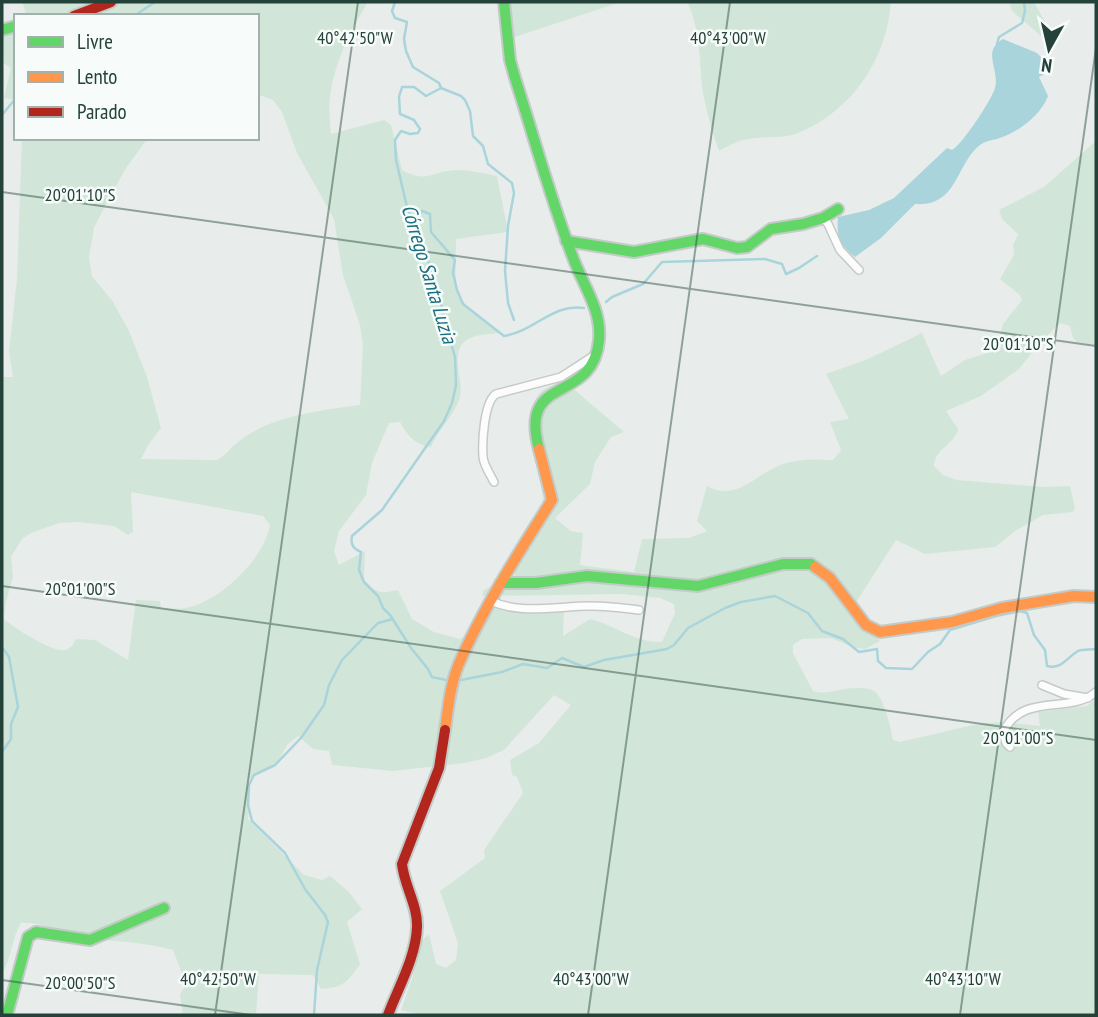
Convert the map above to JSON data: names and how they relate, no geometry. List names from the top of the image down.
{
  "water": ["Córrego Santa Luzia"],
  "legend": ["Livre", "Lento", "Parado"],
  "north": "bottom",
  "coordinates": [
    "40°42'50\"W",
    "40°43'00\"W",
    "20°01'10\"S",
    "20°01'00\"S",
    "40°43'10\"W",
    "20°00'50\"S"
  ]
}
